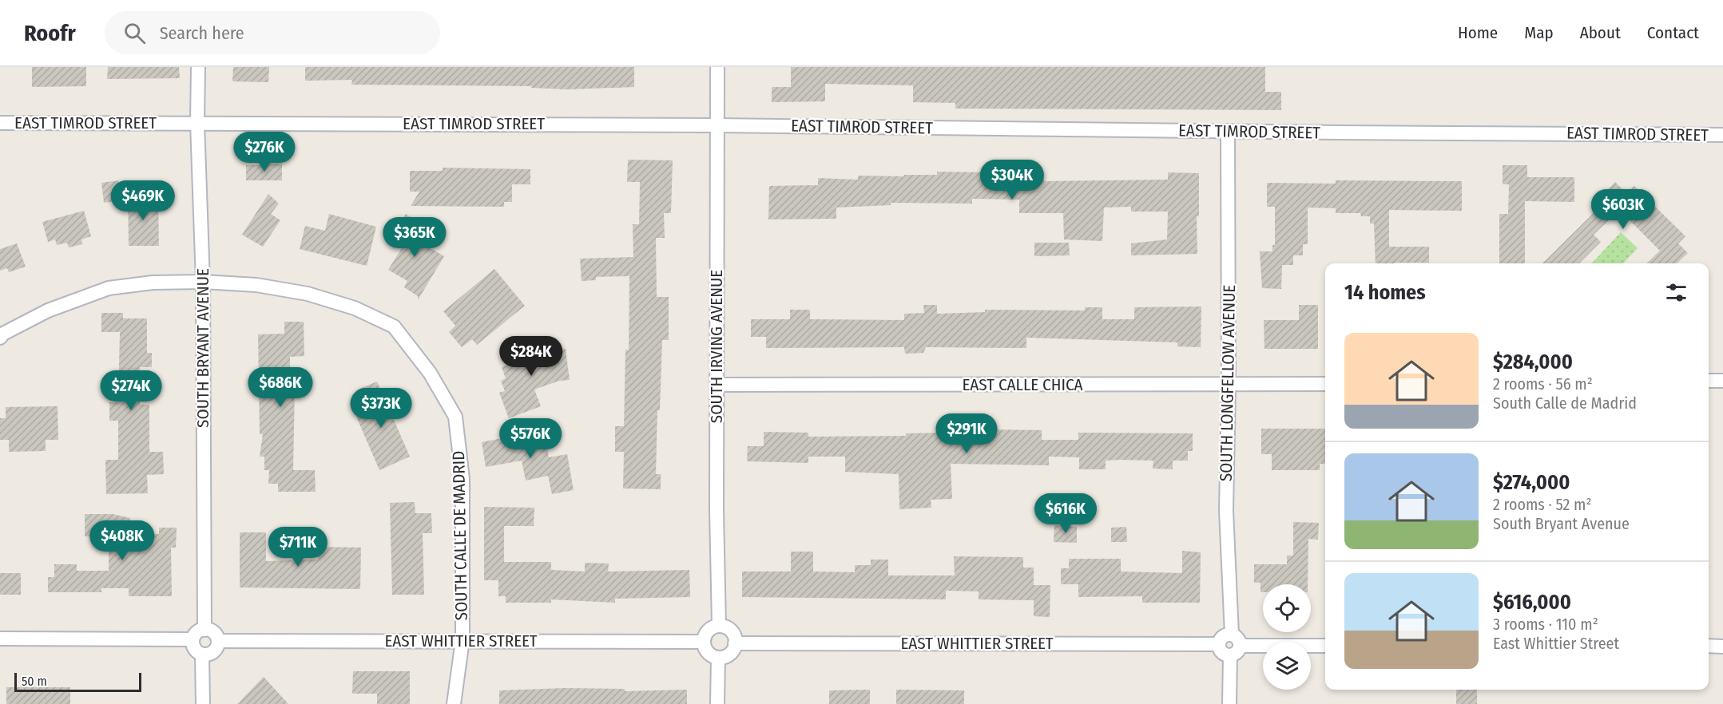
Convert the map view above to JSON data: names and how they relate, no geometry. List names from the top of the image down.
{
  "streets": {
    "street": [
      "EAST TIMROD STREET",
      "SOUTH IRVING AVENUE",
      "SOUTH BRYANT AVENUE",
      "SOUTH LONGFELLOW AVENUE",
      "EAST CALLE CHICA",
      "SOUTH CALLE DE MADRID",
      "EAST WHITTIER STREET"
    ]
  },
  "crossings": [
    ["EAST TIMROD STREET", "SOUTH IRVING AVENUE"],
    ["EAST TIMROD STREET", "SOUTH BRYANT AVENUE"],
    ["EAST TIMROD STREET", "SOUTH LONGFELLOW AVENUE"],
    ["SOUTH IRVING AVENUE", "EAST CALLE CHICA"],
    ["SOUTH IRVING AVENUE", "EAST WHITTIER STREET"],
    ["SOUTH BRYANT AVENUE", "SOUTH CALLE DE MADRID"],
    ["SOUTH BRYANT AVENUE", "EAST WHITTIER STREET"],
    ["SOUTH LONGFELLOW AVENUE", "EAST CALLE CHICA"],
    ["SOUTH LONGFELLOW AVENUE", "EAST WHITTIER STREET"],
    ["SOUTH CALLE DE MADRID", "EAST WHITTIER STREET"]
  ],
  "scale_bar": "50 m",
  "page": {
    "header": "Roofr",
    "search": "Search here",
    "nav": [
      "Home",
      "Map",
      "About",
      "Contact"
    ],
    "price": [
      "$276K",
      "$304K",
      "$469K",
      "$603K",
      "$365K",
      "$284K",
      "$686K",
      "$274K",
      "$373K",
      "$291K",
      "$576K",
      "$616K",
      "$408K",
      "$711K"
    ],
    "heading": "14 homes",
    "list": [
      {
        "name": "$284,000",
        "note": "2 rooms · 56 m² · South Calle de Madrid"
      },
      {
        "name": "$274,000",
        "note": "2 rooms · 52 m² · South Bryant Avenue"
      },
      {
        "name": "$616,000",
        "note": "3 rooms · 110 m² · East Whittier Street"
      }
    ],
    "scale": "50 m"
  }
}
